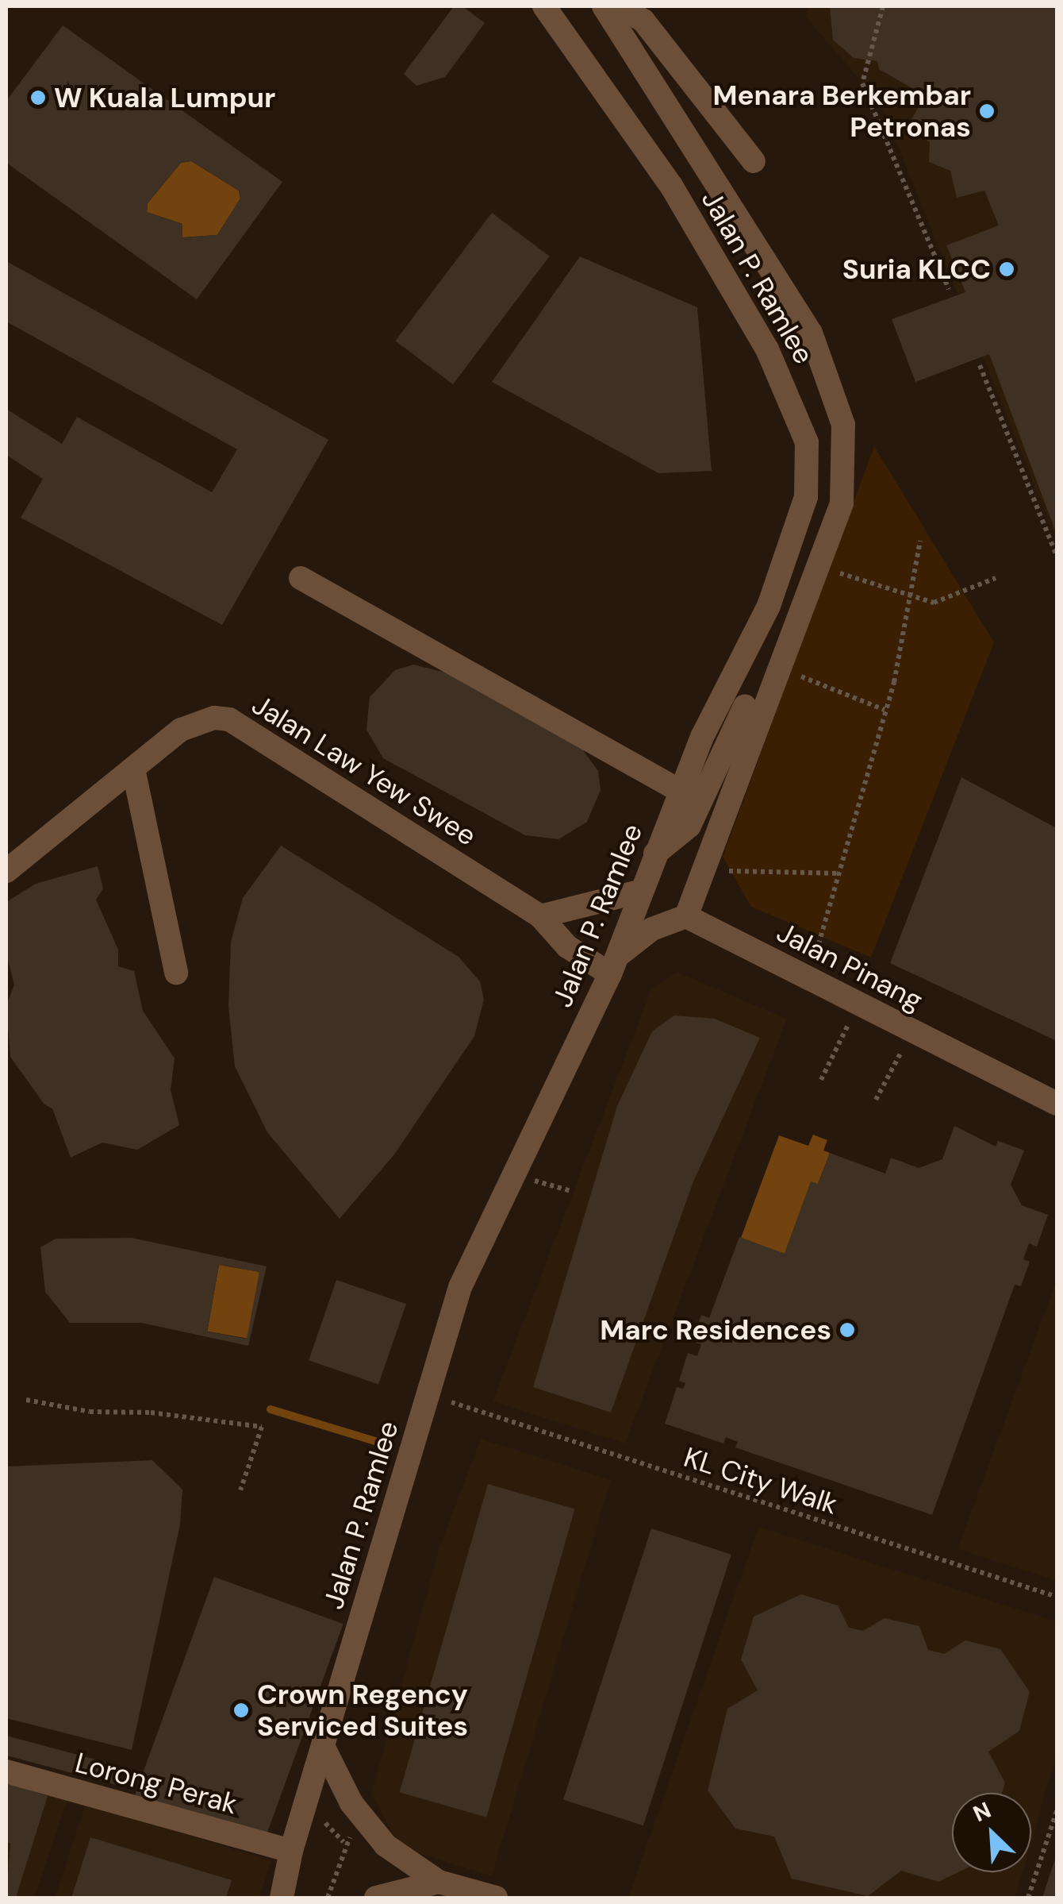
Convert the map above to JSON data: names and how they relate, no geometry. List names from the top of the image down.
{
  "streets": {
    "street": [
      "Jalan P. Ramlee",
      "Jalan Law Yew Swee",
      "Jalan Pinang",
      "Lorong Perak"
    ],
    "path": ["KL City Walk"]
  },
  "crossings": [
    ["Jalan P. Ramlee", "Jalan Law Yew Swee"],
    ["Jalan P. Ramlee", "Jalan Pinang"],
    ["Jalan P. Ramlee", "Lorong Perak"]
  ],
  "places": [
    "W Kuala Lumpur",
    "Menara Berkembar Petronas",
    "Suria KLCC",
    "Marc Residences",
    "Crown Regency Serviced Suites"
  ],
  "north": "top left"
}
